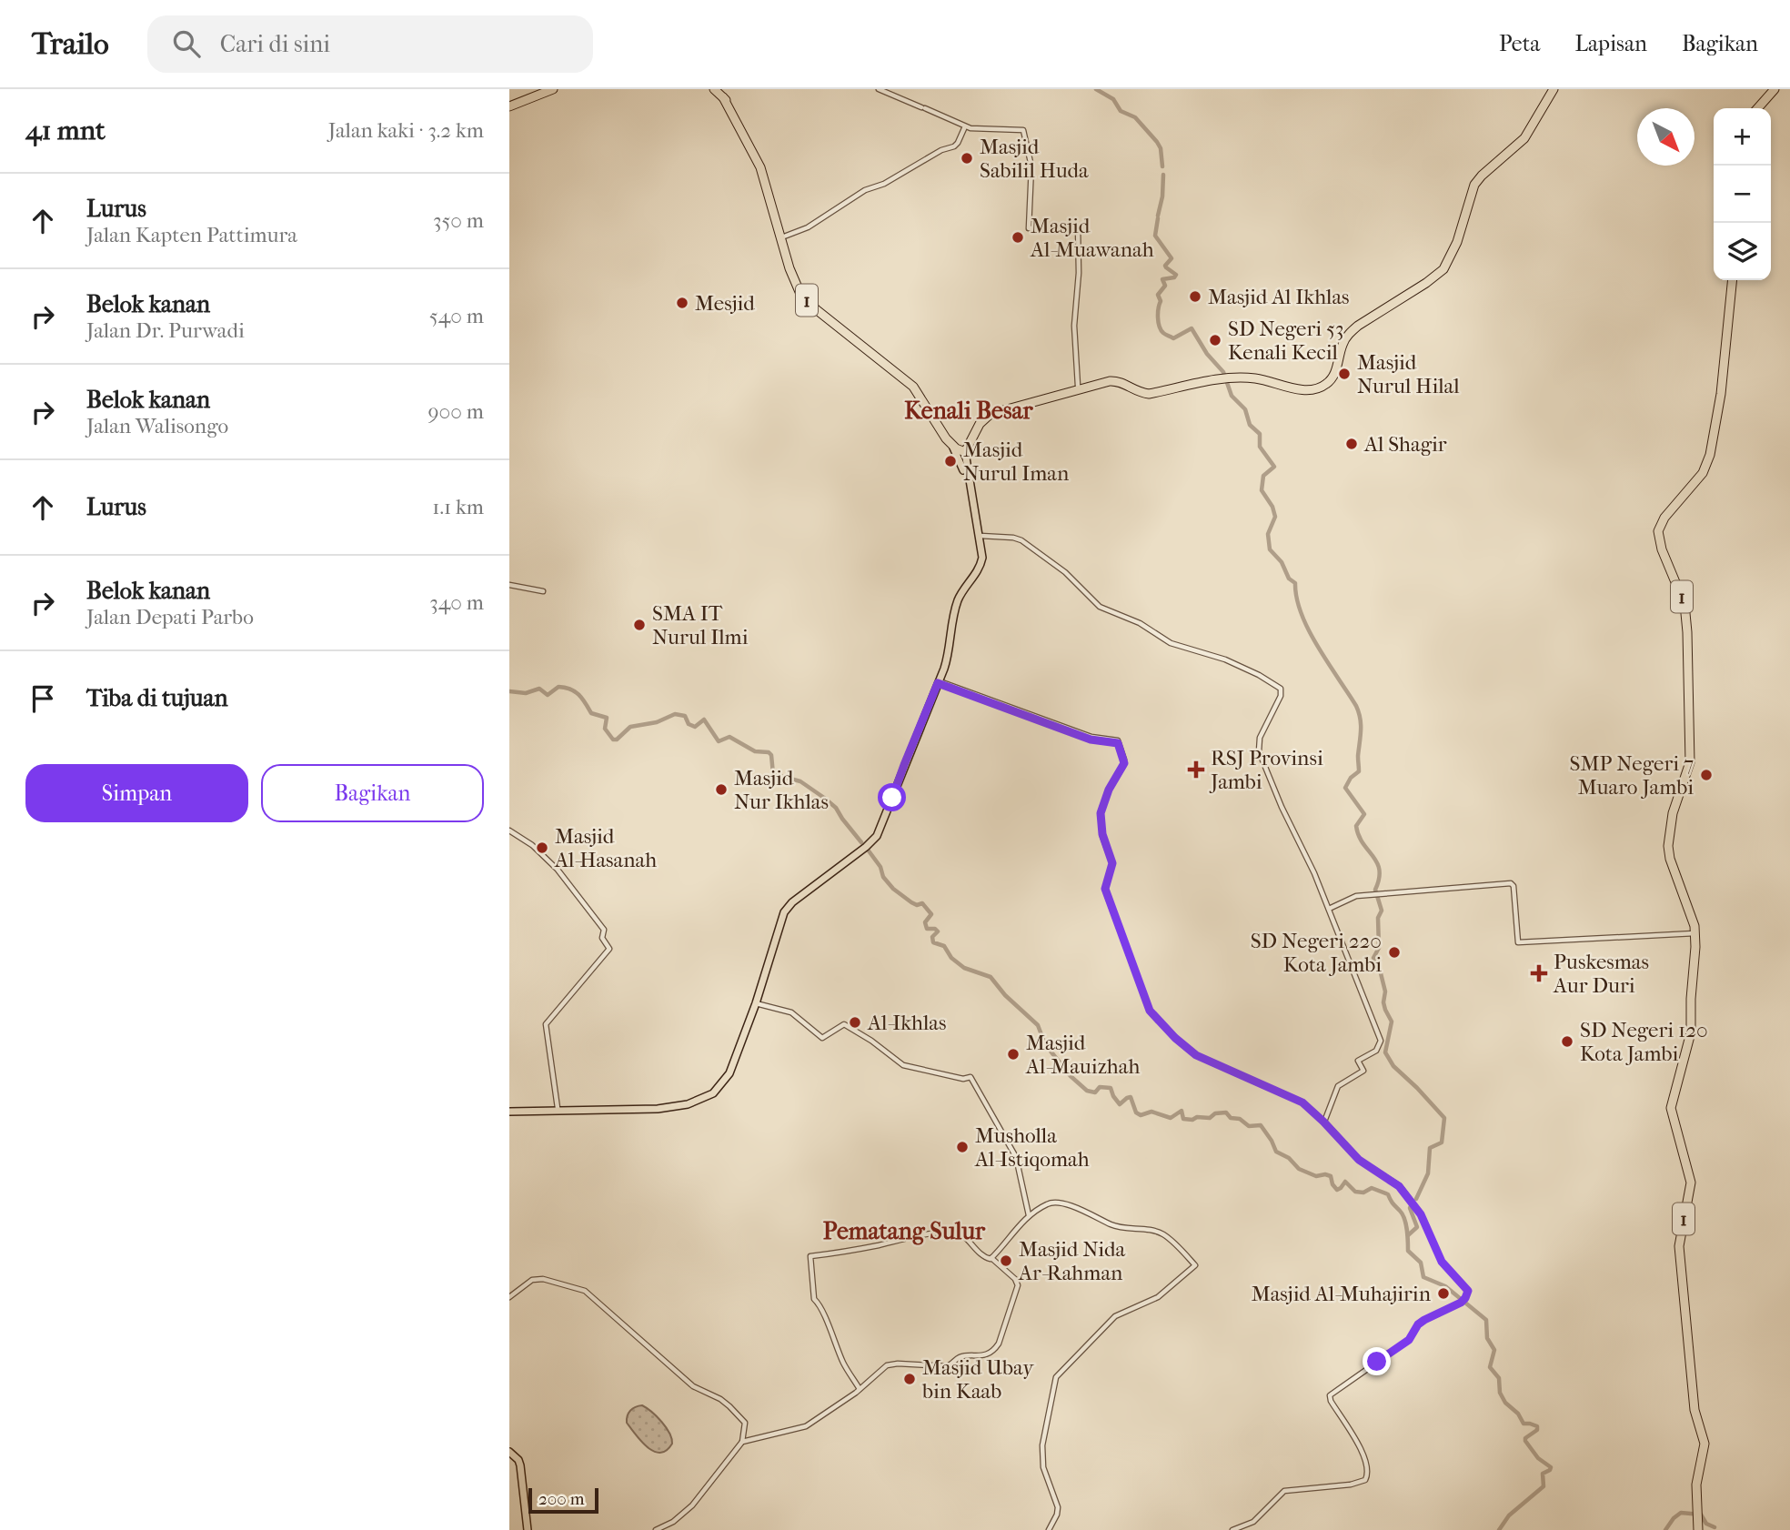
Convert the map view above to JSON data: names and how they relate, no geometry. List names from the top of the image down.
{
  "streets": {
    "highway": ["1"]
  },
  "districts": ["Kenali Besar", "Pematang Sulur"],
  "places": {
    "other": [
      "Masjid Sabilil Huda",
      "Masjid Al-Muawanah",
      "Masjid Al Ikhlas",
      "Mesjid",
      "SD Negeri 53 Kenali Kecil",
      "Masjid Nurul Hilal",
      "Al Shagir",
      "Masjid Nurul Iman",
      "SMA IT Nurul Ilmi",
      "SMP Negeri 7 Muaro Jambi",
      "Masjid Nur Ikhlas",
      "Masjid Al-Hasanah",
      "SD Negeri 220 Kota Jambi",
      "Al-Ikhlas",
      "SD Negeri 120 Kota Jambi",
      "Masjid Al-Mauizhah",
      "Musholla Al-Istiqomah",
      "Masjid Nida Ar-Rahman",
      "Masjid Al-Muhajirin",
      "Masjid Ubay bin Kaab"
    ],
    "health": ["RSJ Provinsi Jambi", "Puskesmas Aur Duri"]
  },
  "scale_bar": "200 m",
  "north": "bottom right",
  "page": {
    "header": "Trailo",
    "search": "Cari di sini",
    "nav": ["Peta", "Lapisan", "Bagikan"],
    "heading": ["41 mnt", "Jalan kaki · 3.2 km"],
    "map_buttons": ["+", "−"],
    "list": [
      ["Lurus", "Jalan Kapten Pattimura", "350 m"],
      ["Belok kanan", "Jalan Dr. Purwadi", "540 m"],
      ["Belok kanan", "Jalan Walisongo", "900 m"],
      ["Lurus", "1.1 km"],
      ["Belok kanan", "Jalan Depati Parbo", "340 m"],
      "Tiba di tujuan"
    ],
    "buttons": ["Simpan", "Bagikan"],
    "scale": "200 m"
  }
}
